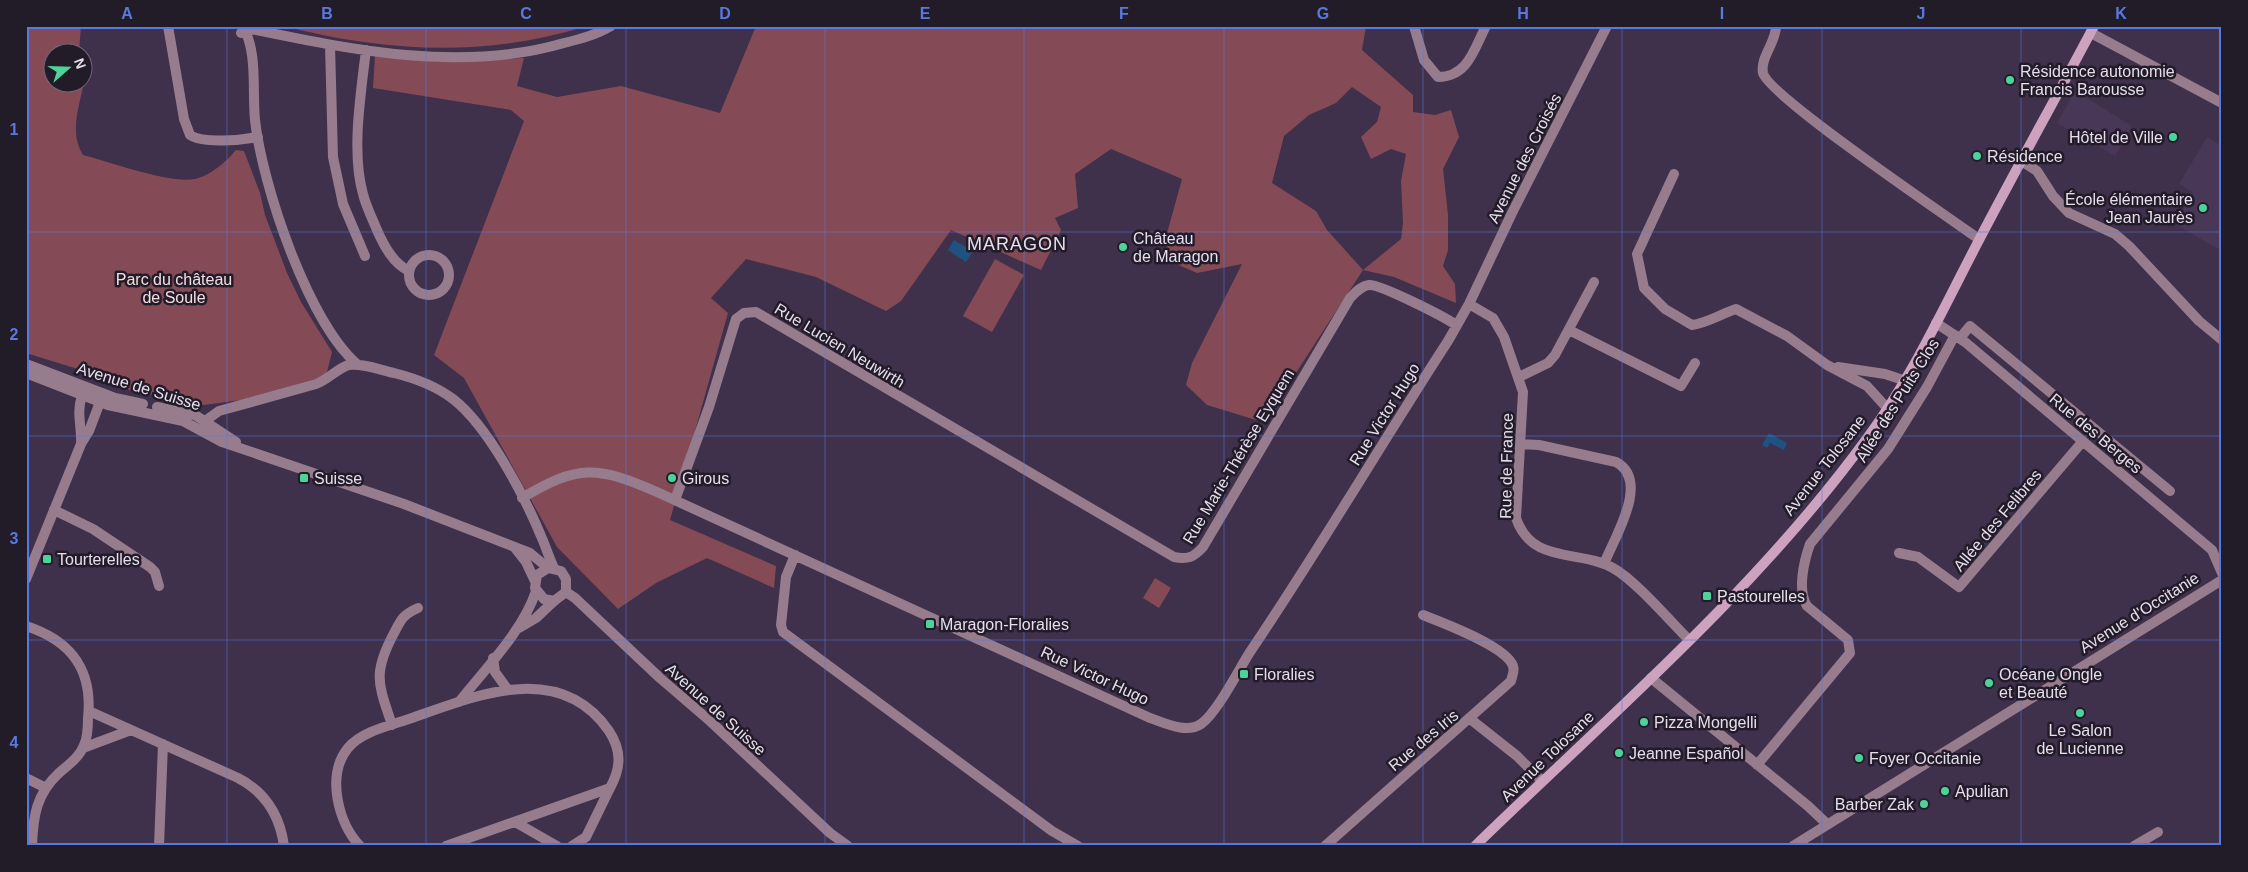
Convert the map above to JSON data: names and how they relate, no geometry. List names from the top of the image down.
{
  "streets": {
    "main road": ["Avenue Tolosane"],
    "street": [
      "Avenue des Croisés",
      "Rue Lucien Neuwirth",
      "Avenue de Suisse",
      "Allée des Puits Clos",
      "Rue Victor Hugo",
      "Rue des Berges",
      "Rue Marie-Thérèse Eyquem",
      "Rue de France",
      "Allée des Felibres",
      "Avenue d'Occitanie",
      "Rue des Iris"
    ]
  },
  "crossings": [
    ["Avenue des Croisés", "Rue Victor Hugo"],
    ["Avenue des Croisés", "Rue de France"],
    ["Rue Lucien Neuwirth", "Rue Victor Hugo"],
    ["Rue Lucien Neuwirth", "Rue Marie-Thérèse Eyquem"],
    ["Allée des Puits Clos", "Rue des Berges"],
    ["Rue Victor Hugo", "Rue Marie-Thérèse Eyquem"],
    ["Rue Victor Hugo", "Rue de France"],
    ["Rue des Berges", "Avenue Tolosane"],
    ["Rue des Berges", "Allée des Felibres"],
    ["Rue des Berges", "Avenue d'Occitanie"],
    ["Avenue Tolosane", "Rue de France"],
    ["Avenue Tolosane", "Rue des Iris"]
  ],
  "districts": ["MARAGON"],
  "parks": ["Parc du château de Soule"],
  "places": {
    "other": [
      "Résidence autonomie Francis Barousse",
      "Hôtel de Ville",
      "Résidence",
      "École élémentaire Jean Jaurès",
      "Château de Maragon",
      "Girous",
      "Océane Ongle et Beauté",
      "Le Salon de Lucienne",
      "Pizza Mongelli",
      "Jeanne Español",
      "Foyer Occitanie",
      "Apulian",
      "Barber Zak"
    ],
    "transit": [
      "Suisse",
      "Tourterelles",
      "Pastourelles",
      "Maragon-Floralies",
      "Floralies"
    ]
  },
  "north": "right",
  "grid": {
    "columns": [
      "A",
      "B",
      "C",
      "D",
      "E",
      "F",
      "G",
      "H",
      "I",
      "J",
      "K"
    ],
    "rows": [
      "1",
      "2",
      "3",
      "4"
    ]
  }
}
